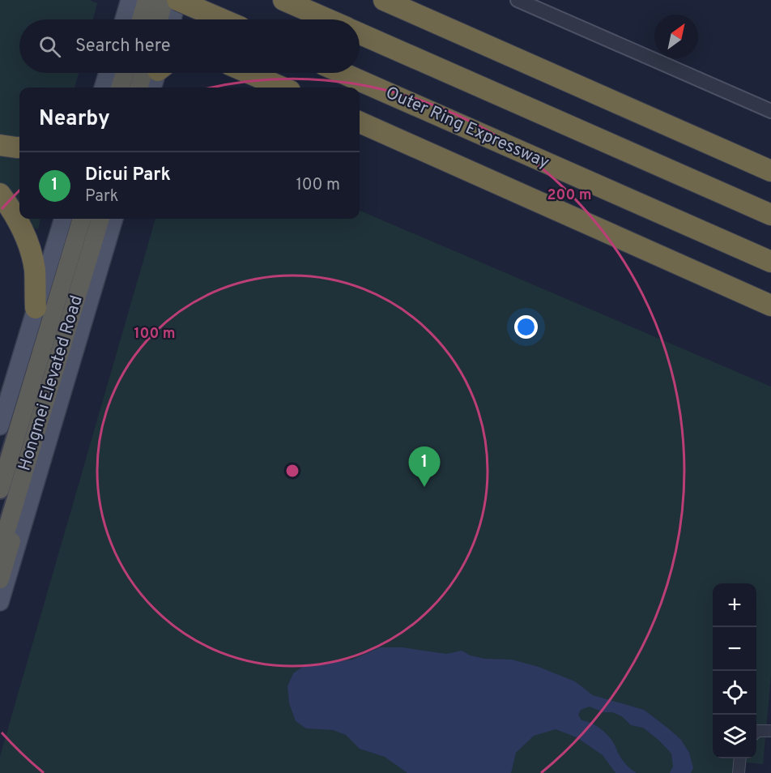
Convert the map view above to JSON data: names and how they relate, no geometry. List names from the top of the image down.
{
  "streets": {
    "highway": ["Outer Ring Expressway", "Hongmei Elevated Road"]
  },
  "north": "top right",
  "page": {
    "search": "Search here",
    "heading": "Nearby",
    "list": [
      {
        "mark": "1",
        "name": "Dicui Park",
        "note": "Park",
        "value": "100 m"
      }
    ],
    "pins": "1",
    "map_buttons": ["+", "−"]
  },
  "rings": ["200 m", "100 m"]
}
